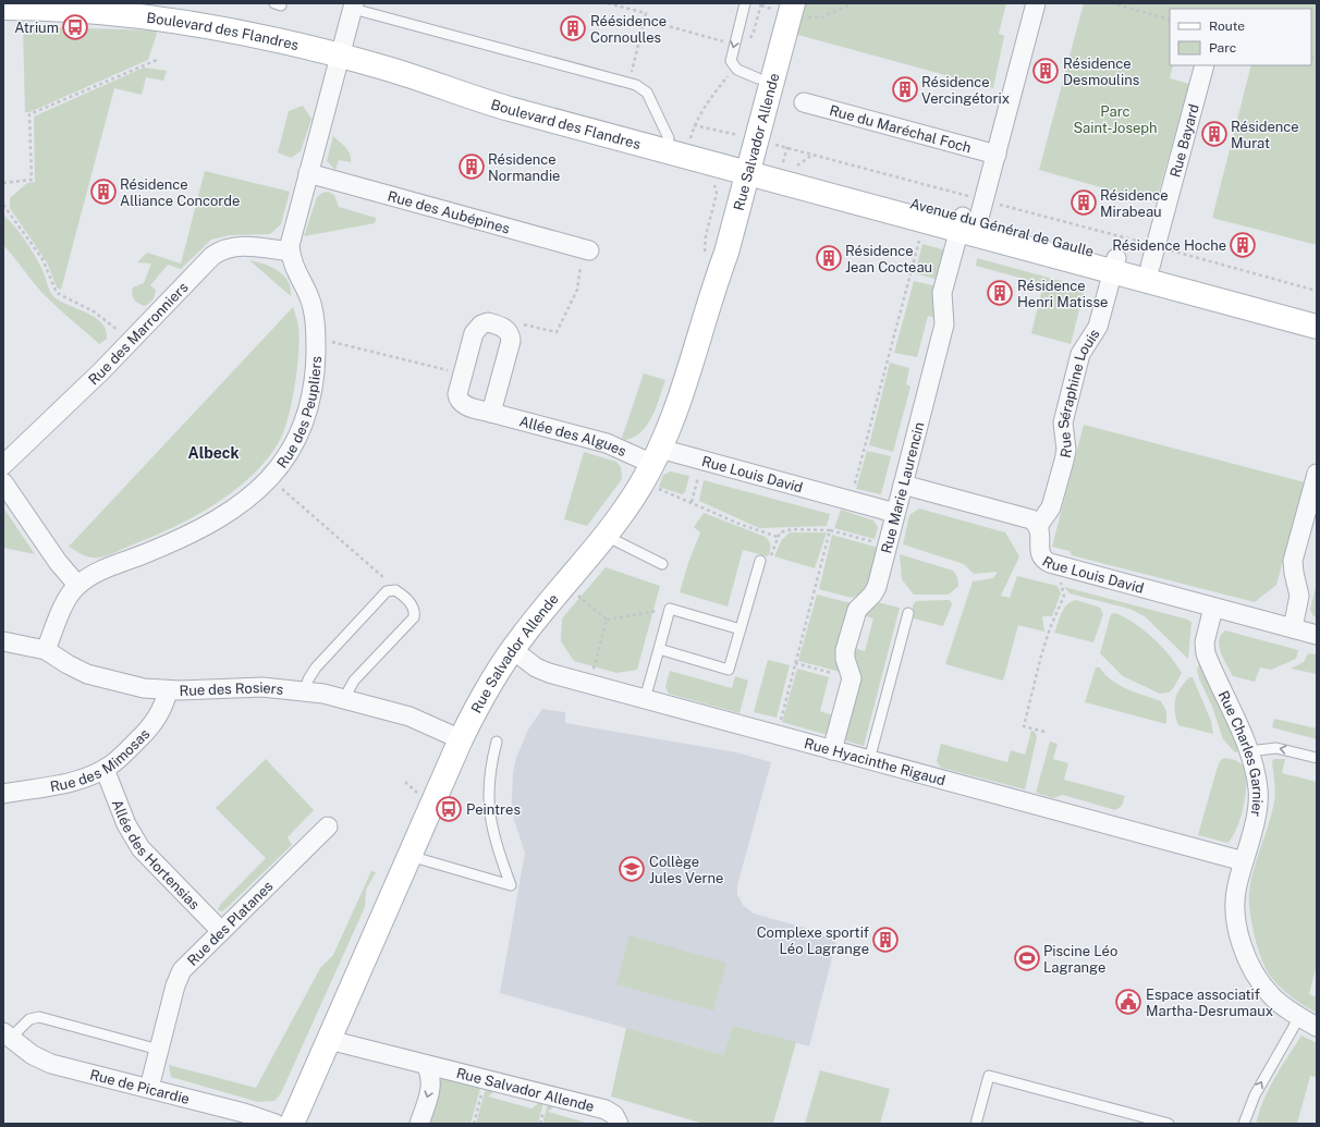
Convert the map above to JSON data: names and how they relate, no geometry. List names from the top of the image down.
{
  "streets": {
    "street": [
      "Boulevard des Flandres",
      "Rue du Maréchal Foch",
      "Rue Bayard",
      "Rue Salvador Allende",
      "Rue des Aubépines",
      "Avenue du Général de Gaulle",
      "Rue des Marronniers",
      "Rue Séraphine Louis",
      "Rue des Peupliers",
      "Allée des Algues",
      "Rue Louis David",
      "Rue Marie Laurencin",
      "Rue des Rosiers",
      "Rue Charles Garnier",
      "Rue des Mimosas",
      "Rue Hyacinthe Rigaud",
      "Allée des Hortensias",
      "Rue des Platanes",
      "Rue de Picardie"
    ]
  },
  "crossings": [
    ["Boulevard des Flandres", "Rue Salvador Allende"],
    ["Boulevard des Flandres", "Avenue du Général de Gaulle"],
    ["Boulevard des Flandres", "Rue des Peupliers"],
    ["Rue du Maréchal Foch", "Rue Marie Laurencin"],
    ["Rue Bayard", "Avenue du Général de Gaulle"],
    ["Rue Salvador Allende", "Avenue du Général de Gaulle"],
    ["Rue Salvador Allende", "Allée des Algues"],
    ["Rue Salvador Allende", "Rue Louis David"],
    ["Rue Salvador Allende", "Rue des Rosiers"],
    ["Rue Salvador Allende", "Rue Hyacinthe Rigaud"],
    ["Rue des Aubépines", "Rue des Peupliers"],
    ["Avenue du Général de Gaulle", "Rue Séraphine Louis"],
    ["Avenue du Général de Gaulle", "Rue Marie Laurencin"],
    ["Rue des Marronniers", "Rue des Peupliers"],
    ["Rue Séraphine Louis", "Rue Louis David"],
    ["Rue des Peupliers", "Rue des Rosiers"],
    ["Allée des Algues", "Rue Louis David"],
    ["Rue Louis David", "Rue Marie Laurencin"],
    ["Rue Louis David", "Rue Charles Garnier"],
    ["Rue des Rosiers", "Rue des Mimosas"],
    ["Rue Charles Garnier", "Rue Hyacinthe Rigaud"],
    ["Rue des Mimosas", "Allée des Hortensias"],
    ["Allée des Hortensias", "Rue des Platanes"],
    ["Rue des Platanes", "Rue de Picardie"]
  ],
  "districts": ["Albeck"],
  "parks": ["Parc Saint-Joseph"],
  "places": {
    "bus stop": ["Atrium", "Peintres"],
    "building": [
      "Réésidence Cornoulles",
      "Résidence Desmoulins",
      "Résidence Vercingétorix",
      "Résidence Murat",
      "Résidence Normandie",
      "Résidence Alliance Concorde",
      "Résidence Mirabeau",
      "Résidence Hoche",
      "Résidence Jean Cocteau",
      "Résidence Henri Matisse",
      "Complexe sportif Léo Lagrange"
    ],
    "school or university": ["Collège Jules Verne"],
    "sports": ["Piscine Léo Lagrange"],
    "public building": ["Espace associatif Martha-Desrumaux"]
  },
  "legend": ["Route", "Parc"]
}
